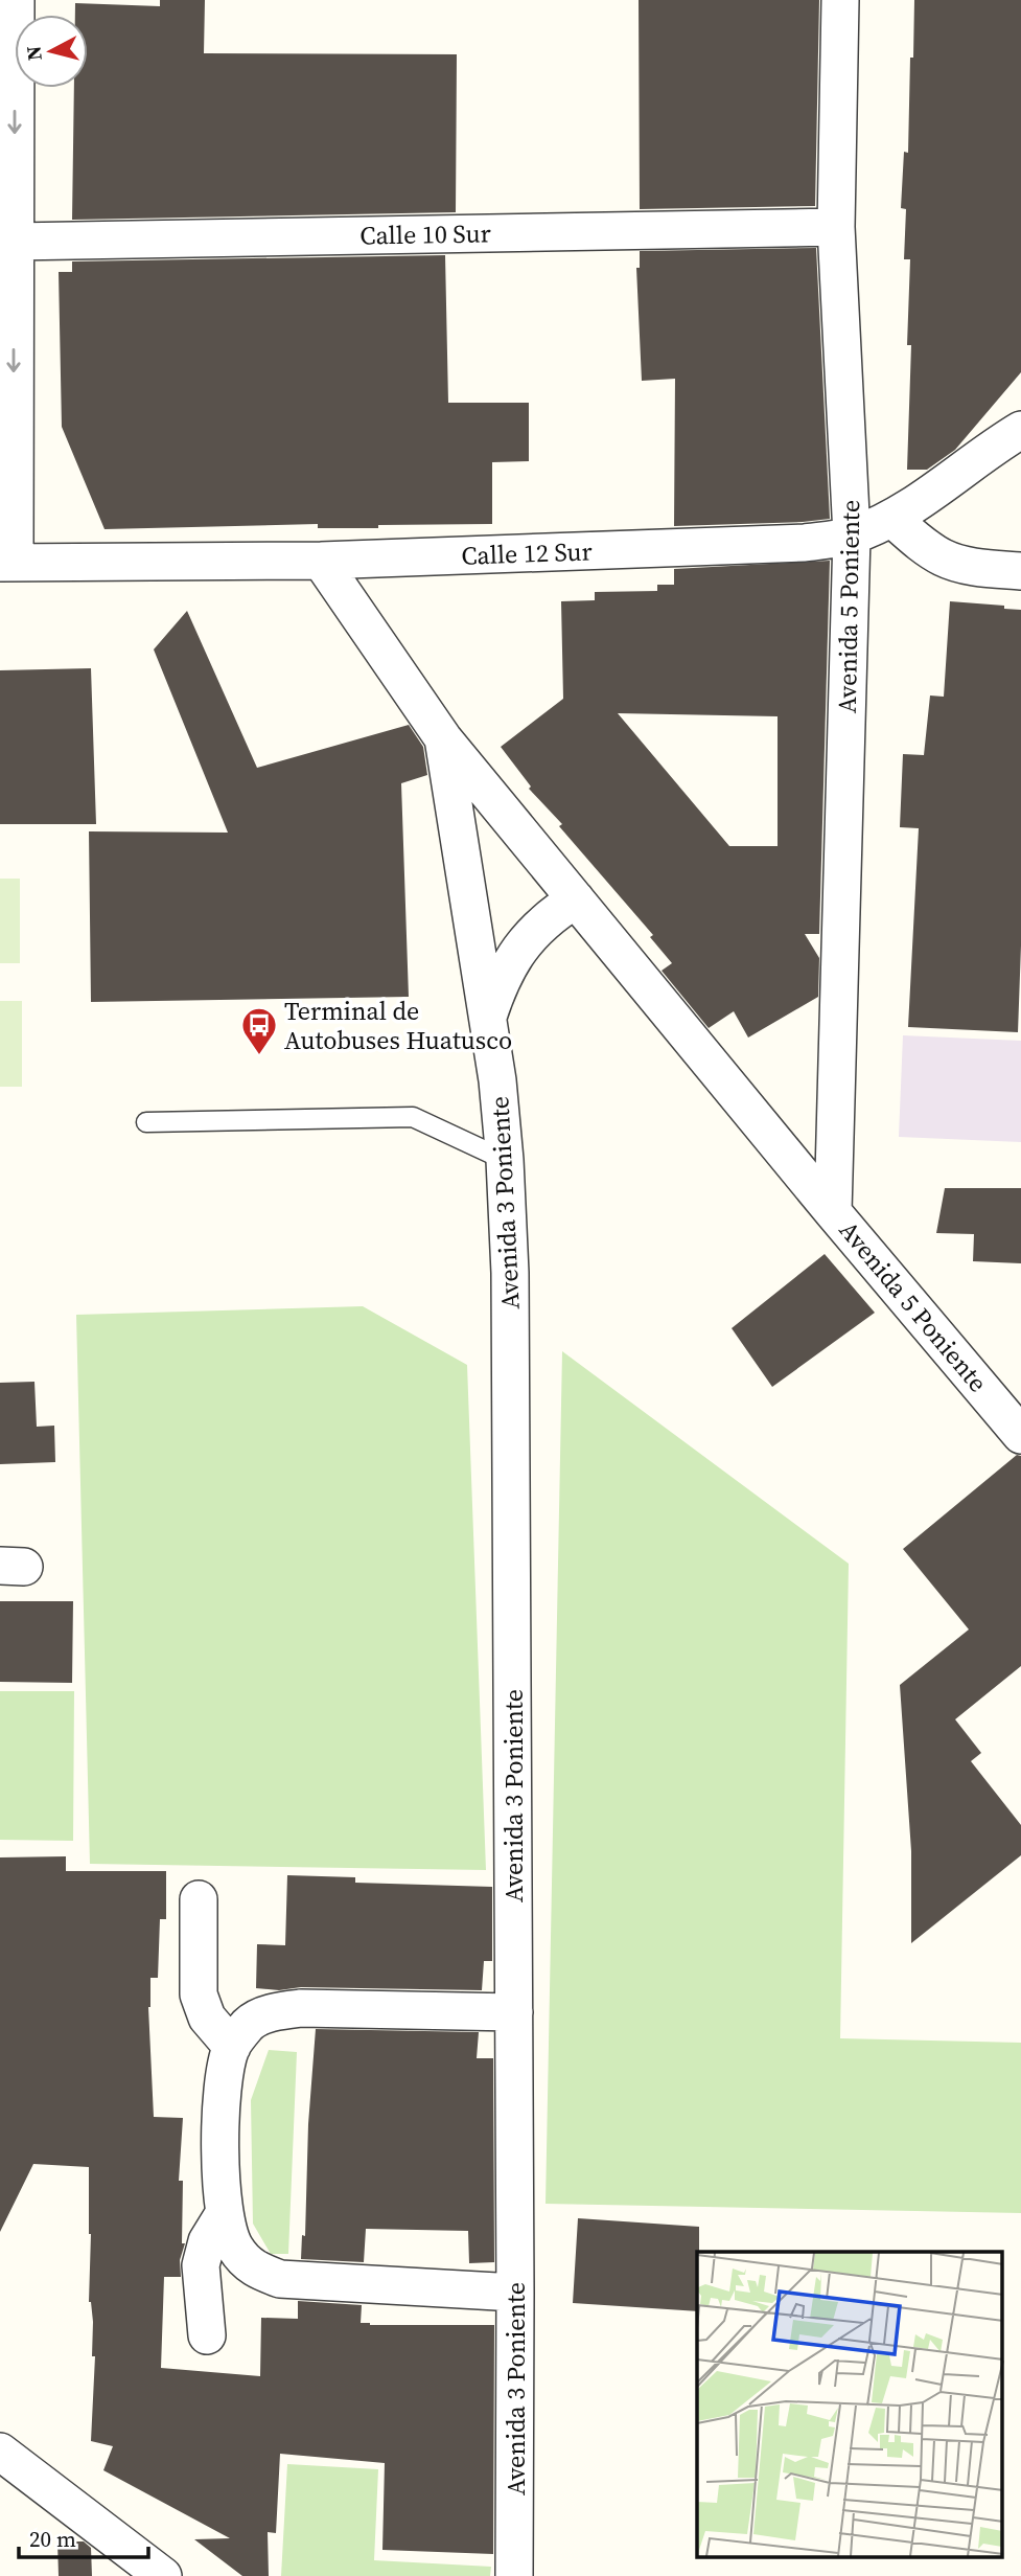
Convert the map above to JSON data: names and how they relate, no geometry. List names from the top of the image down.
{
  "streets": {
    "street": [
      "Calle 10 Sur",
      "Calle 12 Sur",
      "Avenida 5 Poniente",
      "Avenida 3 Poniente"
    ]
  },
  "crossings": [
    ["Calle 10 Sur", "Avenida 5 Poniente"],
    ["Calle 12 Sur", "Avenida 5 Poniente"],
    ["Avenida 5 Poniente", "Avenida 3 Poniente"]
  ],
  "places": {
    "bus stop": ["Terminal de Autobuses Huatusco"]
  },
  "scale_bar": "20 m",
  "north": "left"
}
